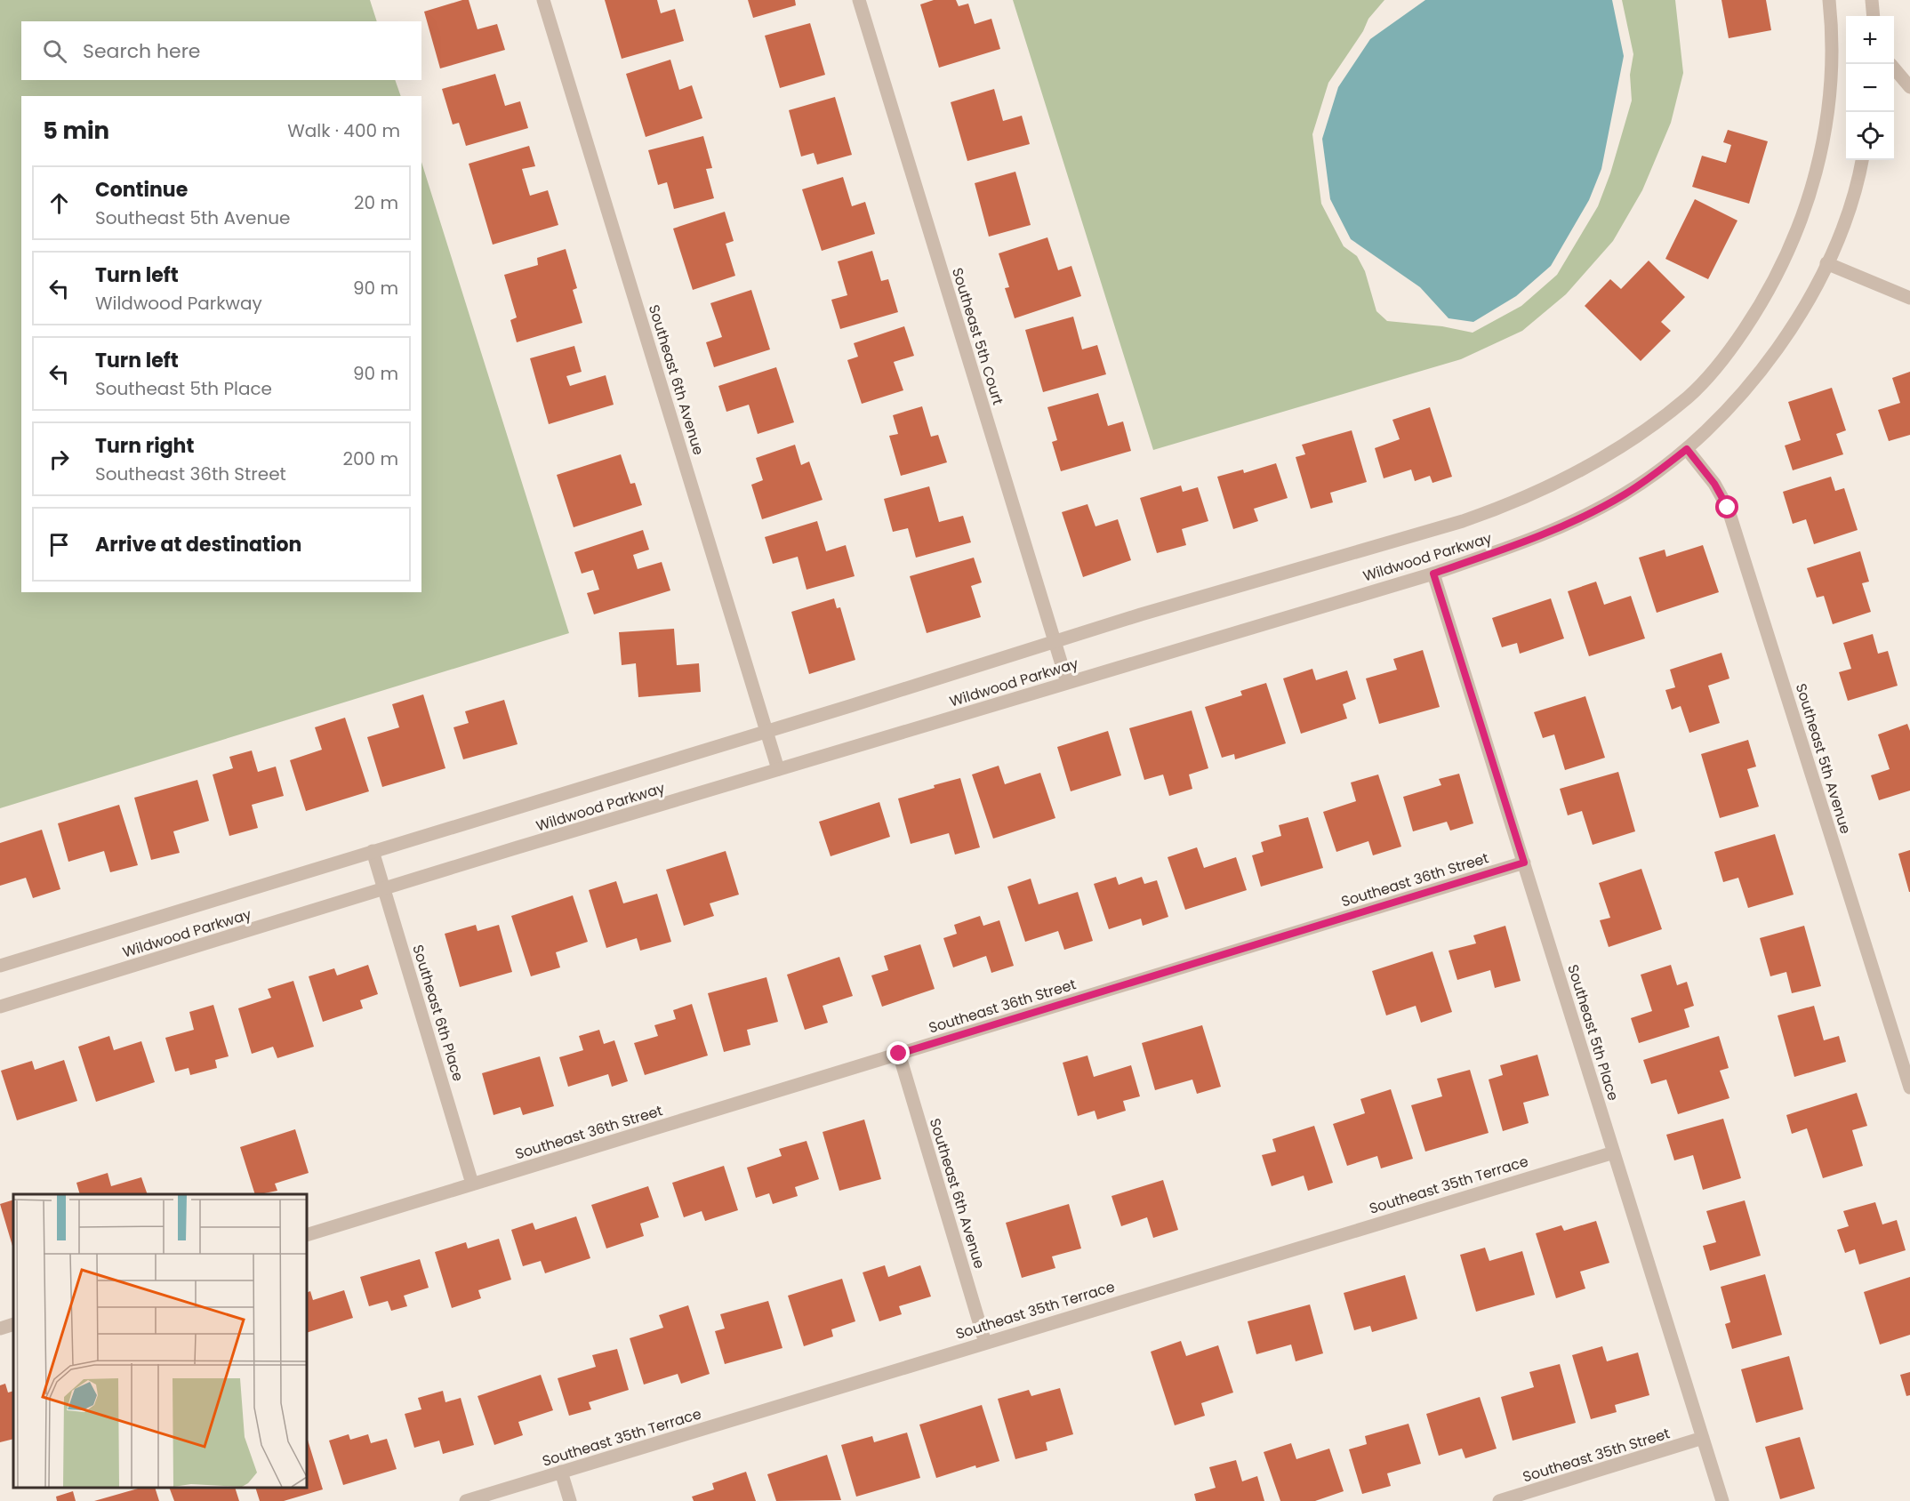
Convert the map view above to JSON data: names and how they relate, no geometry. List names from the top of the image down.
{
  "streets": {
    "street": [
      "Southeast 5th Court",
      "Southeast 6th Avenue",
      "Wildwood Parkway",
      "Southeast 5th Avenue",
      "Southeast 36th Street",
      "Southeast 6th Place",
      "Southeast 5th Place",
      "Southeast 35th Terrace",
      "Southeast 35th Street"
    ]
  },
  "crossings": [
    ["Southeast 5th Court", "Wildwood Parkway"],
    ["Southeast 6th Avenue", "Wildwood Parkway"],
    ["Southeast 6th Avenue", "Southeast 36th Street"],
    ["Southeast 6th Avenue", "Southeast 35th Terrace"],
    ["Wildwood Parkway", "Southeast 5th Avenue"],
    ["Wildwood Parkway", "Southeast 6th Place"],
    ["Wildwood Parkway", "Southeast 5th Place"],
    ["Southeast 36th Street", "Southeast 6th Place"],
    ["Southeast 36th Street", "Southeast 5th Place"],
    ["Southeast 5th Place", "Southeast 35th Terrace"],
    ["Southeast 5th Place", "Southeast 35th Street"]
  ],
  "page": {
    "map_buttons": ["+", "−"],
    "search": "Search here",
    "heading": ["5 min", "Walk · 400 m"],
    "list": [
      ["Continue", "Southeast 5th Avenue", "20 m"],
      ["Turn left", "Wildwood Parkway", "90 m"],
      ["Turn left", "Southeast 5th Place", "90 m"],
      ["Turn right", "Southeast 36th Street", "200 m"],
      "Arrive at destination"
    ]
  }
}
